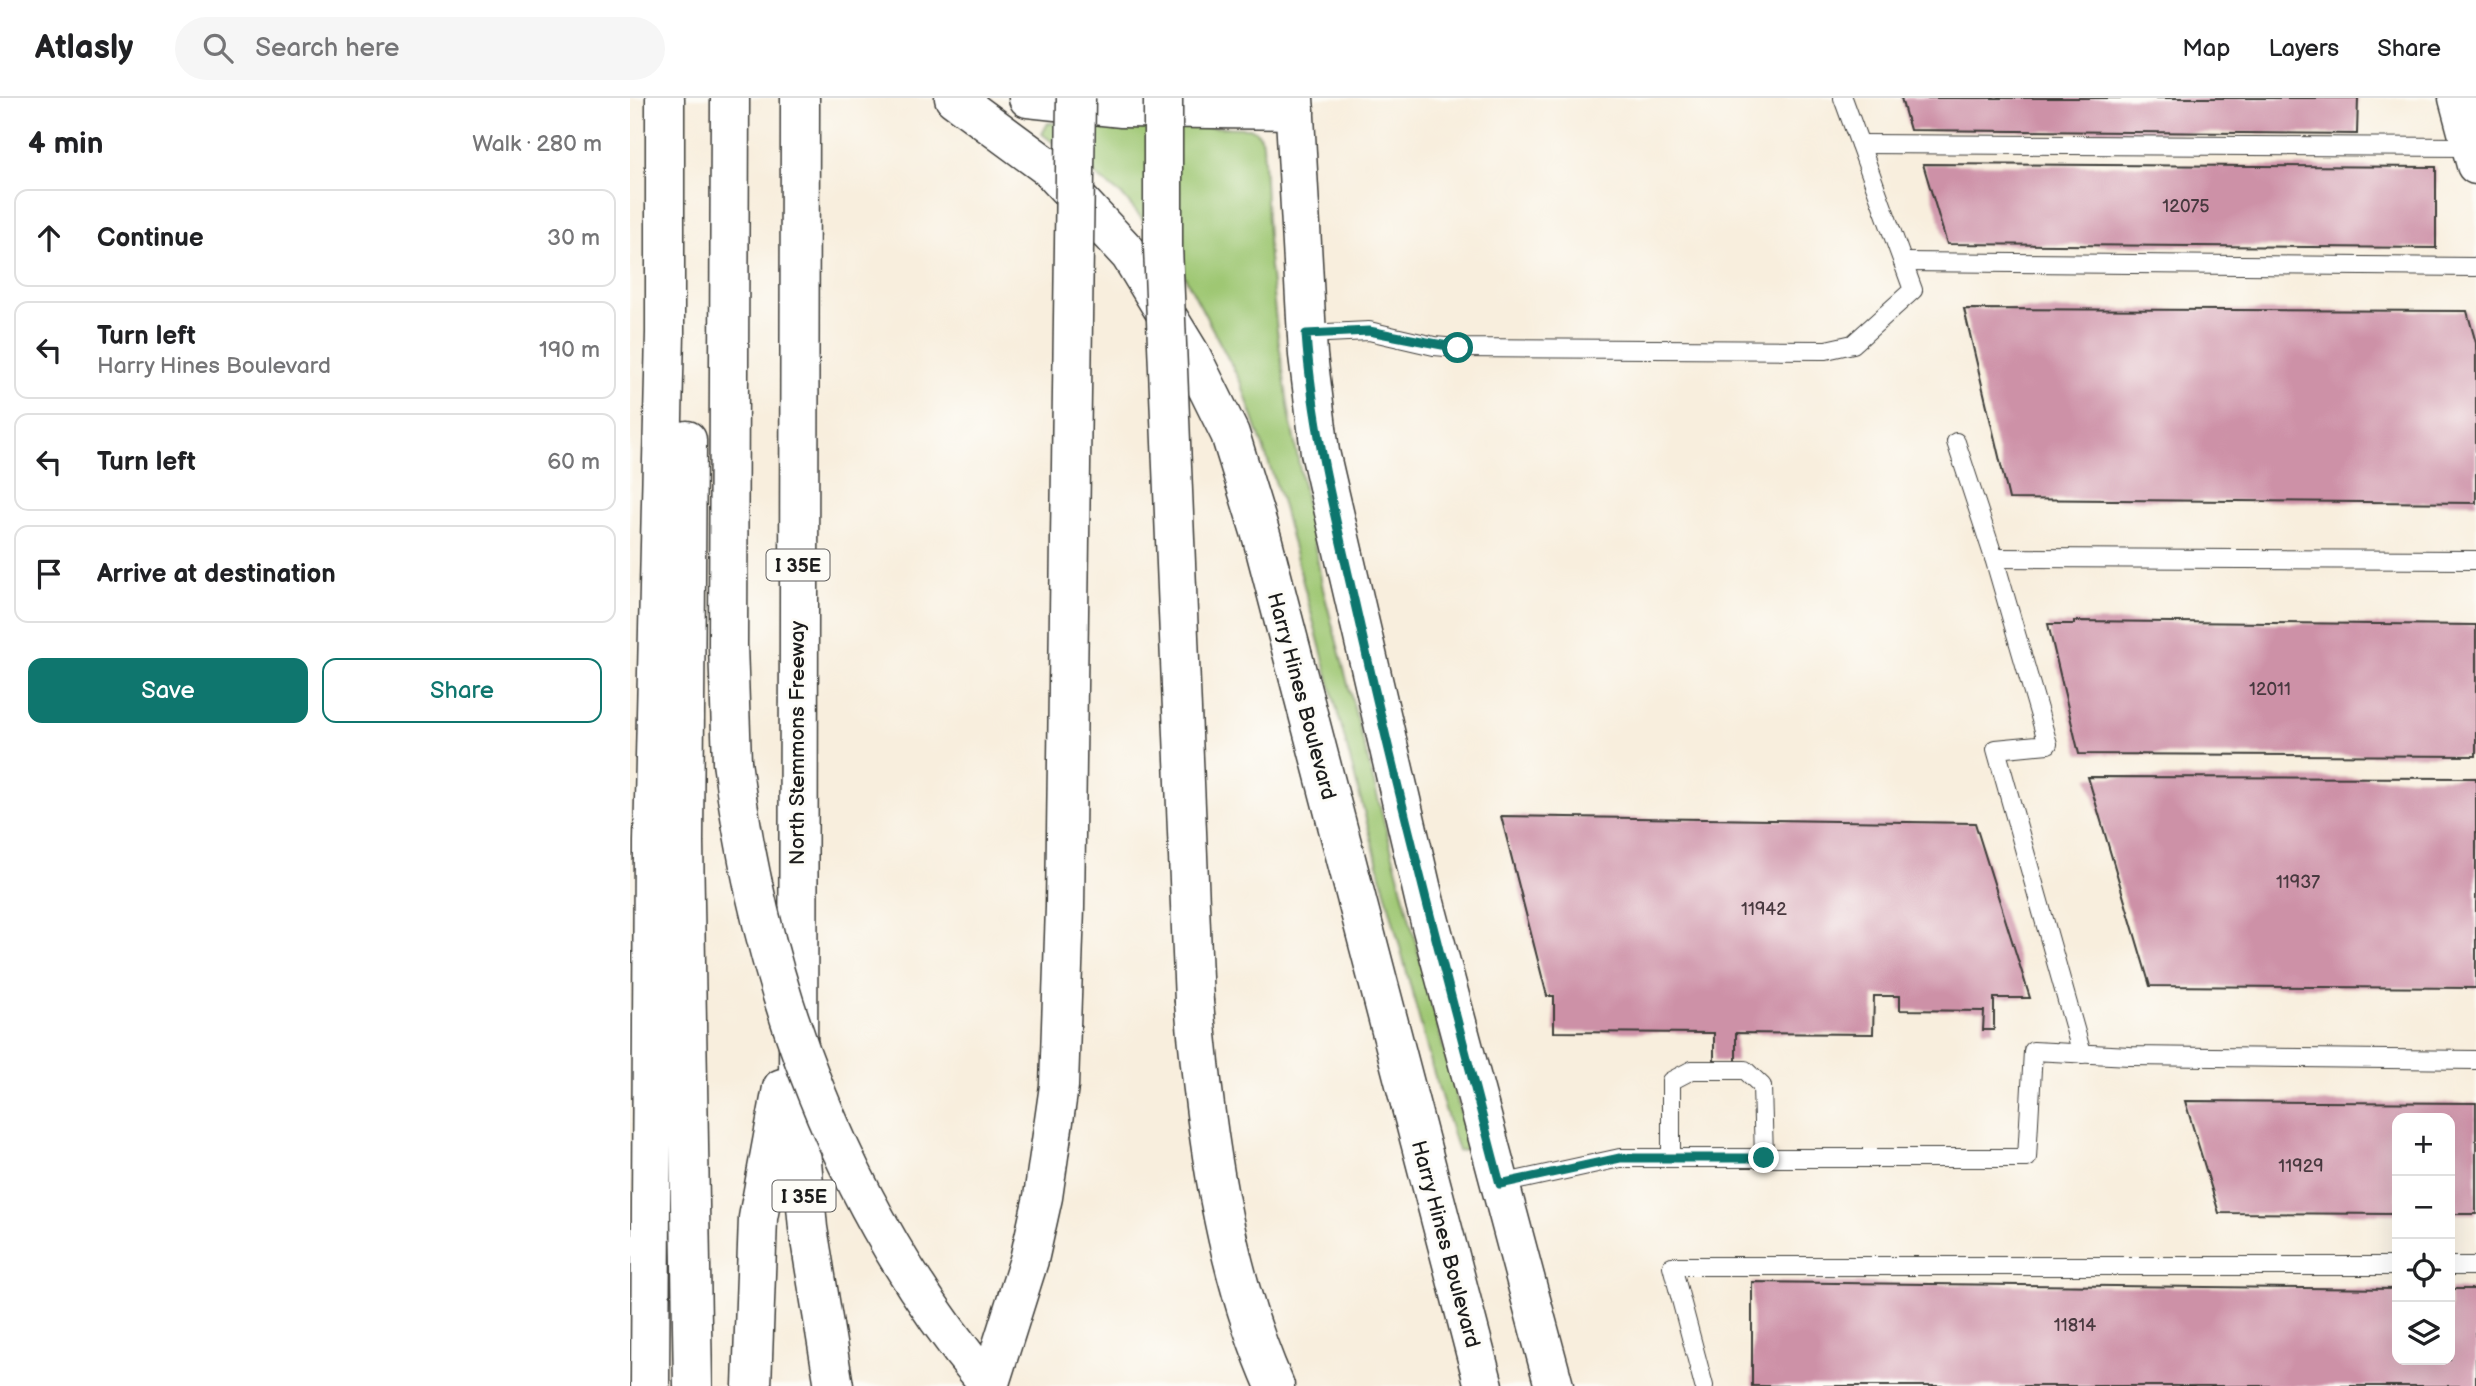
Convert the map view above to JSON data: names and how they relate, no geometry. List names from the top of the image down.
{
  "streets": {
    "main road": ["I 35E", "Harry Hines Boulevard", "North Stemmons Freeway"]
  },
  "house_numbers": [
    "12075",
    "12011",
    "11937",
    "11942",
    "11929",
    "11814"
  ],
  "page": {
    "header": "Atlasly",
    "search": "Search here",
    "nav": ["Map", "Layers", "Share"],
    "heading": ["4 min", "Walk · 280 m"],
    "list": [
      ["Continue", "30 m"],
      ["Turn left", "Harry Hines Boulevard", "190 m"],
      ["Turn left", "60 m"],
      "Arrive at destination"
    ],
    "buttons": ["Save", "Share"],
    "map_buttons": ["+", "−"]
  }
}
